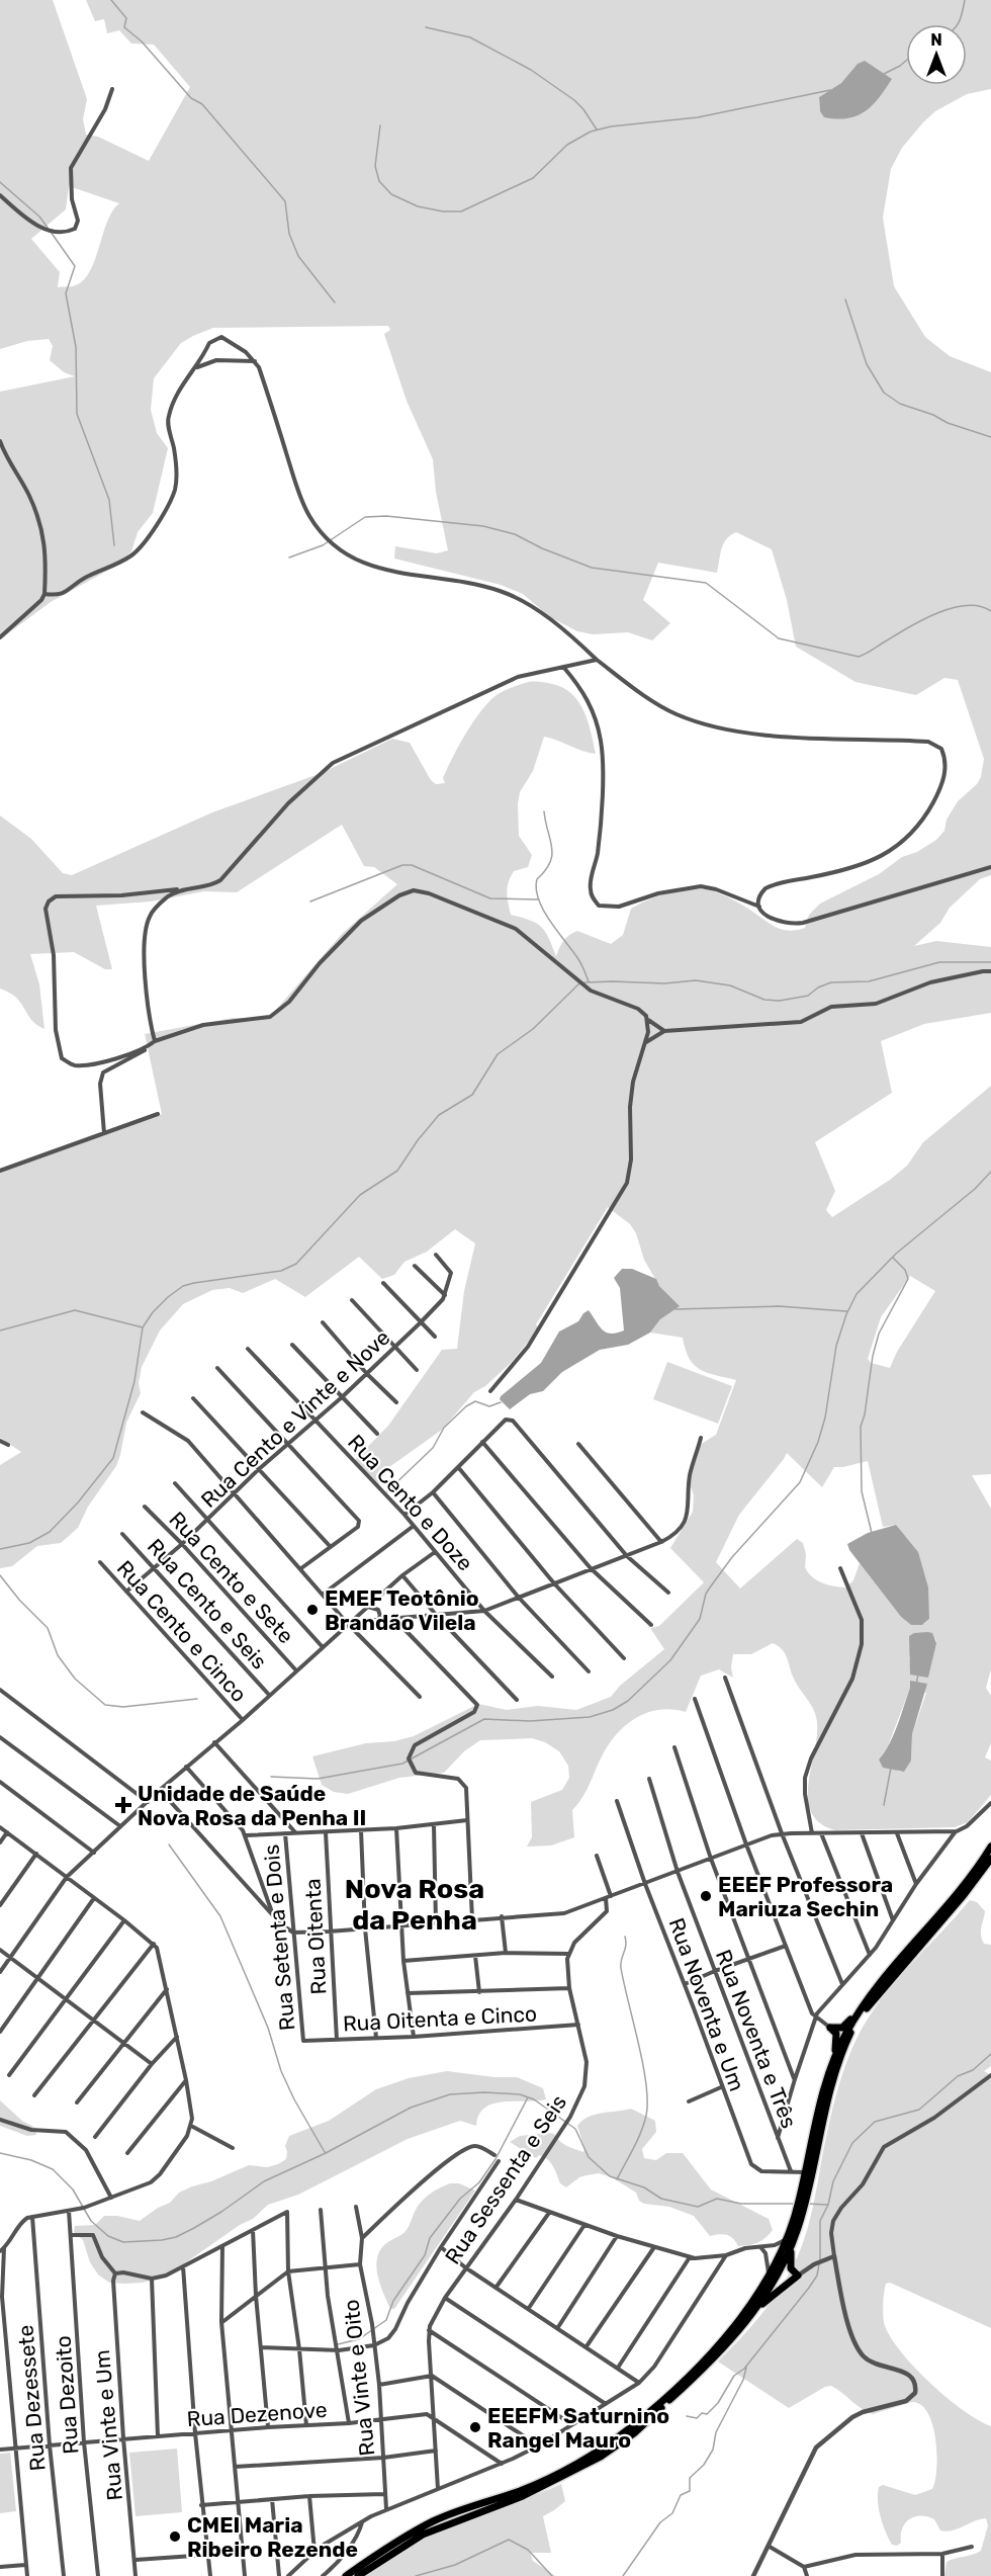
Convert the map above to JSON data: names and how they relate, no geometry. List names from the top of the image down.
{
  "streets": {
    "street": [
      "Rua Cento e Vinte e Nove",
      "Rua Cento e Doze",
      "Rua Cento e Sete",
      "Rua Cento e Seis",
      "Rua Cento e Cinco",
      "Rua Oitenta",
      "Rua Setenta e Dois",
      "Rua Noventa e Um",
      "Rua Oitenta e Cinco",
      "Rua Noventa e Três",
      "Rua Sessenta e Seis",
      "Rua Vinte e Oito",
      "Rua Dezoito",
      "Rua Dezessete",
      "Rua Dezenove",
      "Rua Vinte e Um"
    ]
  },
  "crossings": [
    ["Rua Cento e Vinte e Nove", "Rua Cento e Doze"],
    ["Rua Cento e Vinte e Nove", "Rua Cento e Sete"],
    ["Rua Cento e Vinte e Nove", "Rua Cento e Seis"],
    ["Rua Cento e Vinte e Nove", "Rua Cento e Cinco"],
    ["Rua Oitenta", "Rua Oitenta e Cinco"],
    ["Rua Setenta e Dois", "Rua Oitenta e Cinco"],
    ["Rua Noventa e Um", "Rua Noventa e Três"],
    ["Rua Oitenta e Cinco", "Rua Sessenta e Seis"],
    ["Rua Vinte e Oito", "Rua Dezenove"],
    ["Rua Dezoito", "Rua Dezenove"],
    ["Rua Dezessete", "Rua Dezenove"],
    ["Rua Dezenove", "Rua Vinte e Um"]
  ],
  "districts": ["Nova Rosa da Penha"],
  "places": {
    "other": [
      "EMEF Teotônio Brandão Vilela",
      "EEEF Professora Mariuza Sechin",
      "EEEFM Saturnino Rangel Mauro",
      "CMEI Maria Ribeiro Rezende"
    ],
    "health": ["Unidade de Saúde Nova Rosa da Penha II"]
  },
  "north": "top"
}
